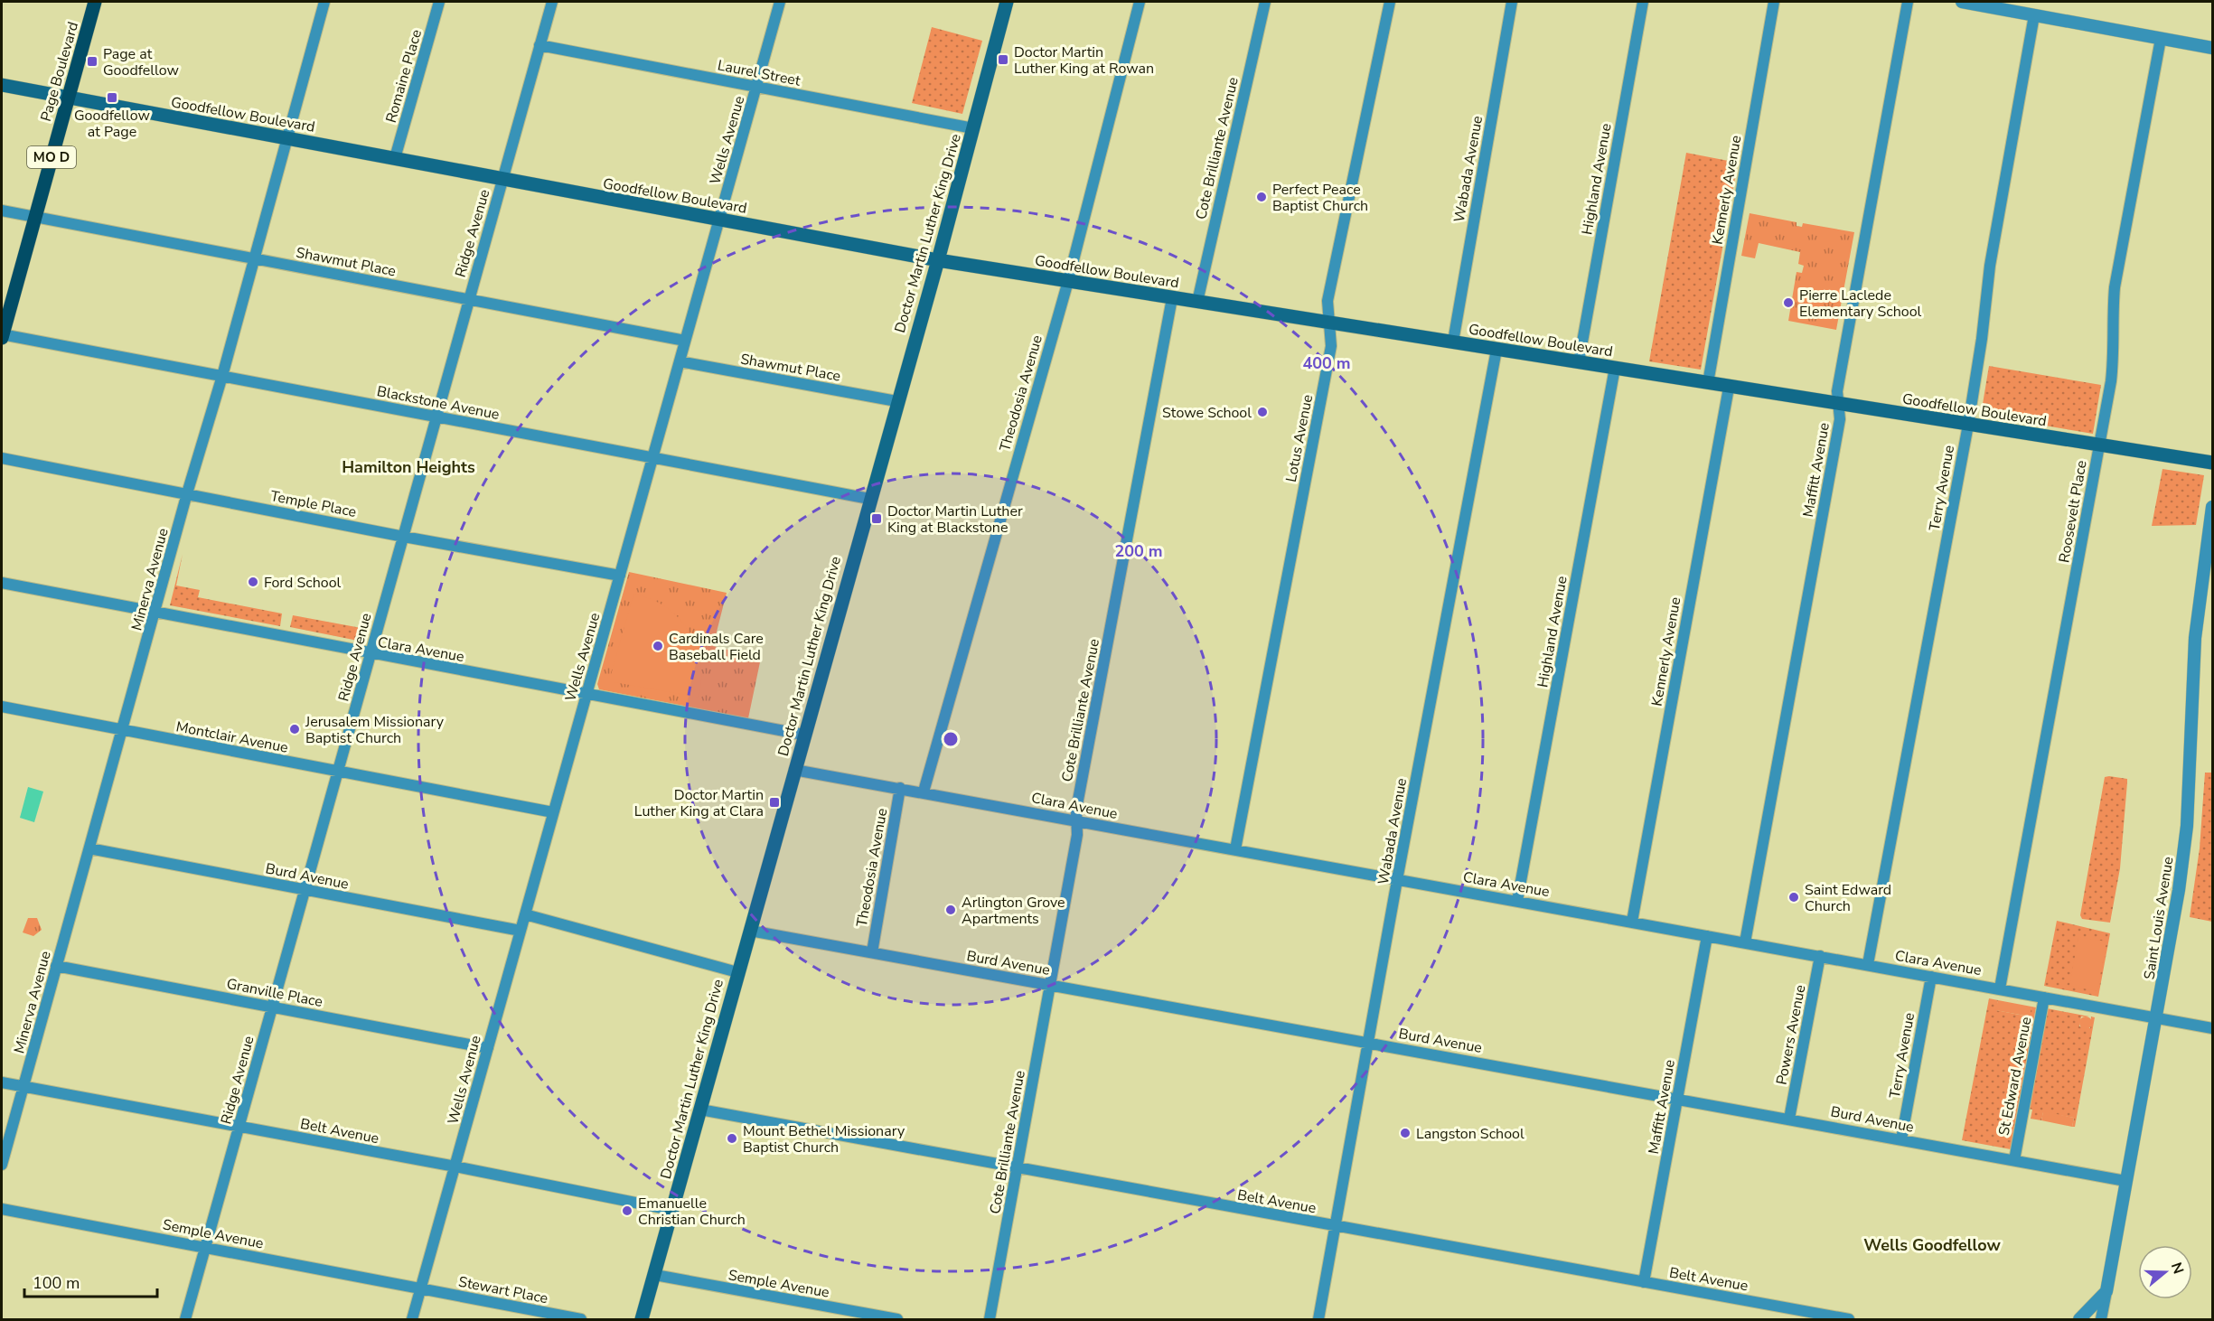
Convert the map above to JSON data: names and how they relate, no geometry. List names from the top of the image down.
{
  "streets": {
    "main road": [
      "Page Boulevard",
      "Goodfellow Boulevard",
      "MO D",
      "Doctor Martin Luther King Drive"
    ],
    "street": [
      "Laurel Street",
      "Romaine Place",
      "Wells Avenue",
      "Cote Brilliante Avenue",
      "Wabada Avenue",
      "Highland Avenue",
      "Kennerly Avenue",
      "Ridge Avenue",
      "Shawmut Place",
      "Theodosia Avenue",
      "Blackstone Avenue",
      "Lotus Avenue",
      "Maffitt Avenue",
      "Terry Avenue",
      "Temple Place",
      "Roosevelt Place",
      "Minerva Avenue",
      "Clara Avenue",
      "Montclair Avenue",
      "Burd Avenue",
      "Saint Louis Avenue",
      "Granville Place",
      "Powers Avenue",
      "St Edward Avenue",
      "Belt Avenue",
      "Semple Avenue",
      "Stewart Place"
    ]
  },
  "crossings": [
    ["Page Boulevard", "Goodfellow Boulevard"],
    ["Page Boulevard", "Shawmut Place"],
    ["Page Boulevard", "Blackstone Avenue"],
    ["Laurel Street", "Wells Avenue"],
    ["Laurel Street", "Ridge Avenue"],
    ["Laurel Street", "Doctor Martin Luther King Drive"],
    ["Romaine Place", "Goodfellow Boulevard"],
    ["Goodfellow Boulevard", "Wells Avenue"],
    ["Goodfellow Boulevard", "Cote Brilliante Avenue"],
    ["Goodfellow Boulevard", "Wabada Avenue"],
    ["Goodfellow Boulevard", "Highland Avenue"],
    ["Goodfellow Boulevard", "Kennerly Avenue"],
    ["Goodfellow Boulevard", "Ridge Avenue"],
    ["Goodfellow Boulevard", "Doctor Martin Luther King Drive"],
    ["Goodfellow Boulevard", "Theodosia Avenue"],
    ["Goodfellow Boulevard", "Lotus Avenue"],
    ["Goodfellow Boulevard", "Maffitt Avenue"],
    ["Goodfellow Boulevard", "Terry Avenue"],
    ["Goodfellow Boulevard", "Roosevelt Place"],
    ["Goodfellow Boulevard", "Minerva Avenue"],
    ["Wells Avenue", "Shawmut Place"],
    ["Wells Avenue", "Blackstone Avenue"],
    ["Wells Avenue", "Temple Place"],
    ["Wells Avenue", "Clara Avenue"],
    ["Wells Avenue", "Montclair Avenue"],
    ["Wells Avenue", "Burd Avenue"],
    ["Wells Avenue", "Granville Place"],
    ["Wells Avenue", "Belt Avenue"],
    ["Wells Avenue", "Semple Avenue"],
    ["Wells Avenue", "Stewart Place"],
    ["Cote Brilliante Avenue", "Clara Avenue"],
    ["Cote Brilliante Avenue", "Burd Avenue"],
    ["Cote Brilliante Avenue", "Belt Avenue"],
    ["Wabada Avenue", "Clara Avenue"],
    ["Wabada Avenue", "Burd Avenue"],
    ["Wabada Avenue", "Belt Avenue"],
    ["Highland Avenue", "Clara Avenue"],
    ["Kennerly Avenue", "Clara Avenue"],
    ["Ridge Avenue", "Shawmut Place"],
    ["Ridge Avenue", "Blackstone Avenue"],
    ["Ridge Avenue", "Temple Place"],
    ["Ridge Avenue", "Clara Avenue"],
    ["Ridge Avenue", "Montclair Avenue"],
    ["Ridge Avenue", "Burd Avenue"],
    ["Ridge Avenue", "Granville Place"],
    ["Ridge Avenue", "Belt Avenue"],
    ["Ridge Avenue", "Semple Avenue"],
    ["Doctor Martin Luther King Drive", "Shawmut Place"],
    ["Doctor Martin Luther King Drive", "Blackstone Avenue"],
    ["Doctor Martin Luther King Drive", "Clara Avenue"],
    ["Doctor Martin Luther King Drive", "Burd Avenue"],
    ["Doctor Martin Luther King Drive", "Belt Avenue"],
    ["Doctor Martin Luther King Drive", "Semple Avenue"],
    ["Shawmut Place", "Minerva Avenue"],
    ["Theodosia Avenue", "Clara Avenue"],
    ["Theodosia Avenue", "Burd Avenue"],
    ["Blackstone Avenue", "Minerva Avenue"],
    ["Lotus Avenue", "Clara Avenue"],
    ["Maffitt Avenue", "Clara Avenue"],
    ["Maffitt Avenue", "Burd Avenue"],
    ["Maffitt Avenue", "Belt Avenue"],
    ["Terry Avenue", "Clara Avenue"],
    ["Terry Avenue", "Burd Avenue"],
    ["Temple Place", "Minerva Avenue"],
    ["Roosevelt Place", "Clara Avenue"],
    ["Minerva Avenue", "Clara Avenue"],
    ["Minerva Avenue", "Montclair Avenue"],
    ["Minerva Avenue", "Burd Avenue"],
    ["Minerva Avenue", "Granville Place"],
    ["Minerva Avenue", "Belt Avenue"],
    ["Clara Avenue", "Saint Louis Avenue"],
    ["Clara Avenue", "Powers Avenue"],
    ["Clara Avenue", "St Edward Avenue"],
    ["Burd Avenue", "Saint Louis Avenue"],
    ["Burd Avenue", "Powers Avenue"],
    ["Burd Avenue", "St Edward Avenue"],
    ["Semple Avenue", "Stewart Place"]
  ],
  "districts": ["Hamilton Heights", "Wells Goodfellow"],
  "places": {
    "transit": [
      "Doctor Martin Luther King at Rowan",
      "Page at Goodfellow",
      "Goodfellow at Page",
      "Doctor Martin Luther King at Blackstone",
      "Doctor Martin Luther King at Clara"
    ],
    "other": [
      "Perfect Peace Baptist Church",
      "Pierre Laclede Elementary School",
      "Stowe School",
      "Ford School",
      "Cardinals Care Baseball Field",
      "Jerusalem Missionary Baptist Church",
      "Saint Edward Church",
      "Arlington Grove Apartments",
      "Langston School",
      "Mount Bethel Missionary Baptist Church",
      "Emanuelle Christian Church"
    ]
  },
  "scale_bar": "100 m",
  "north": "right",
  "rings": ["400 m", "200 m"]
}
